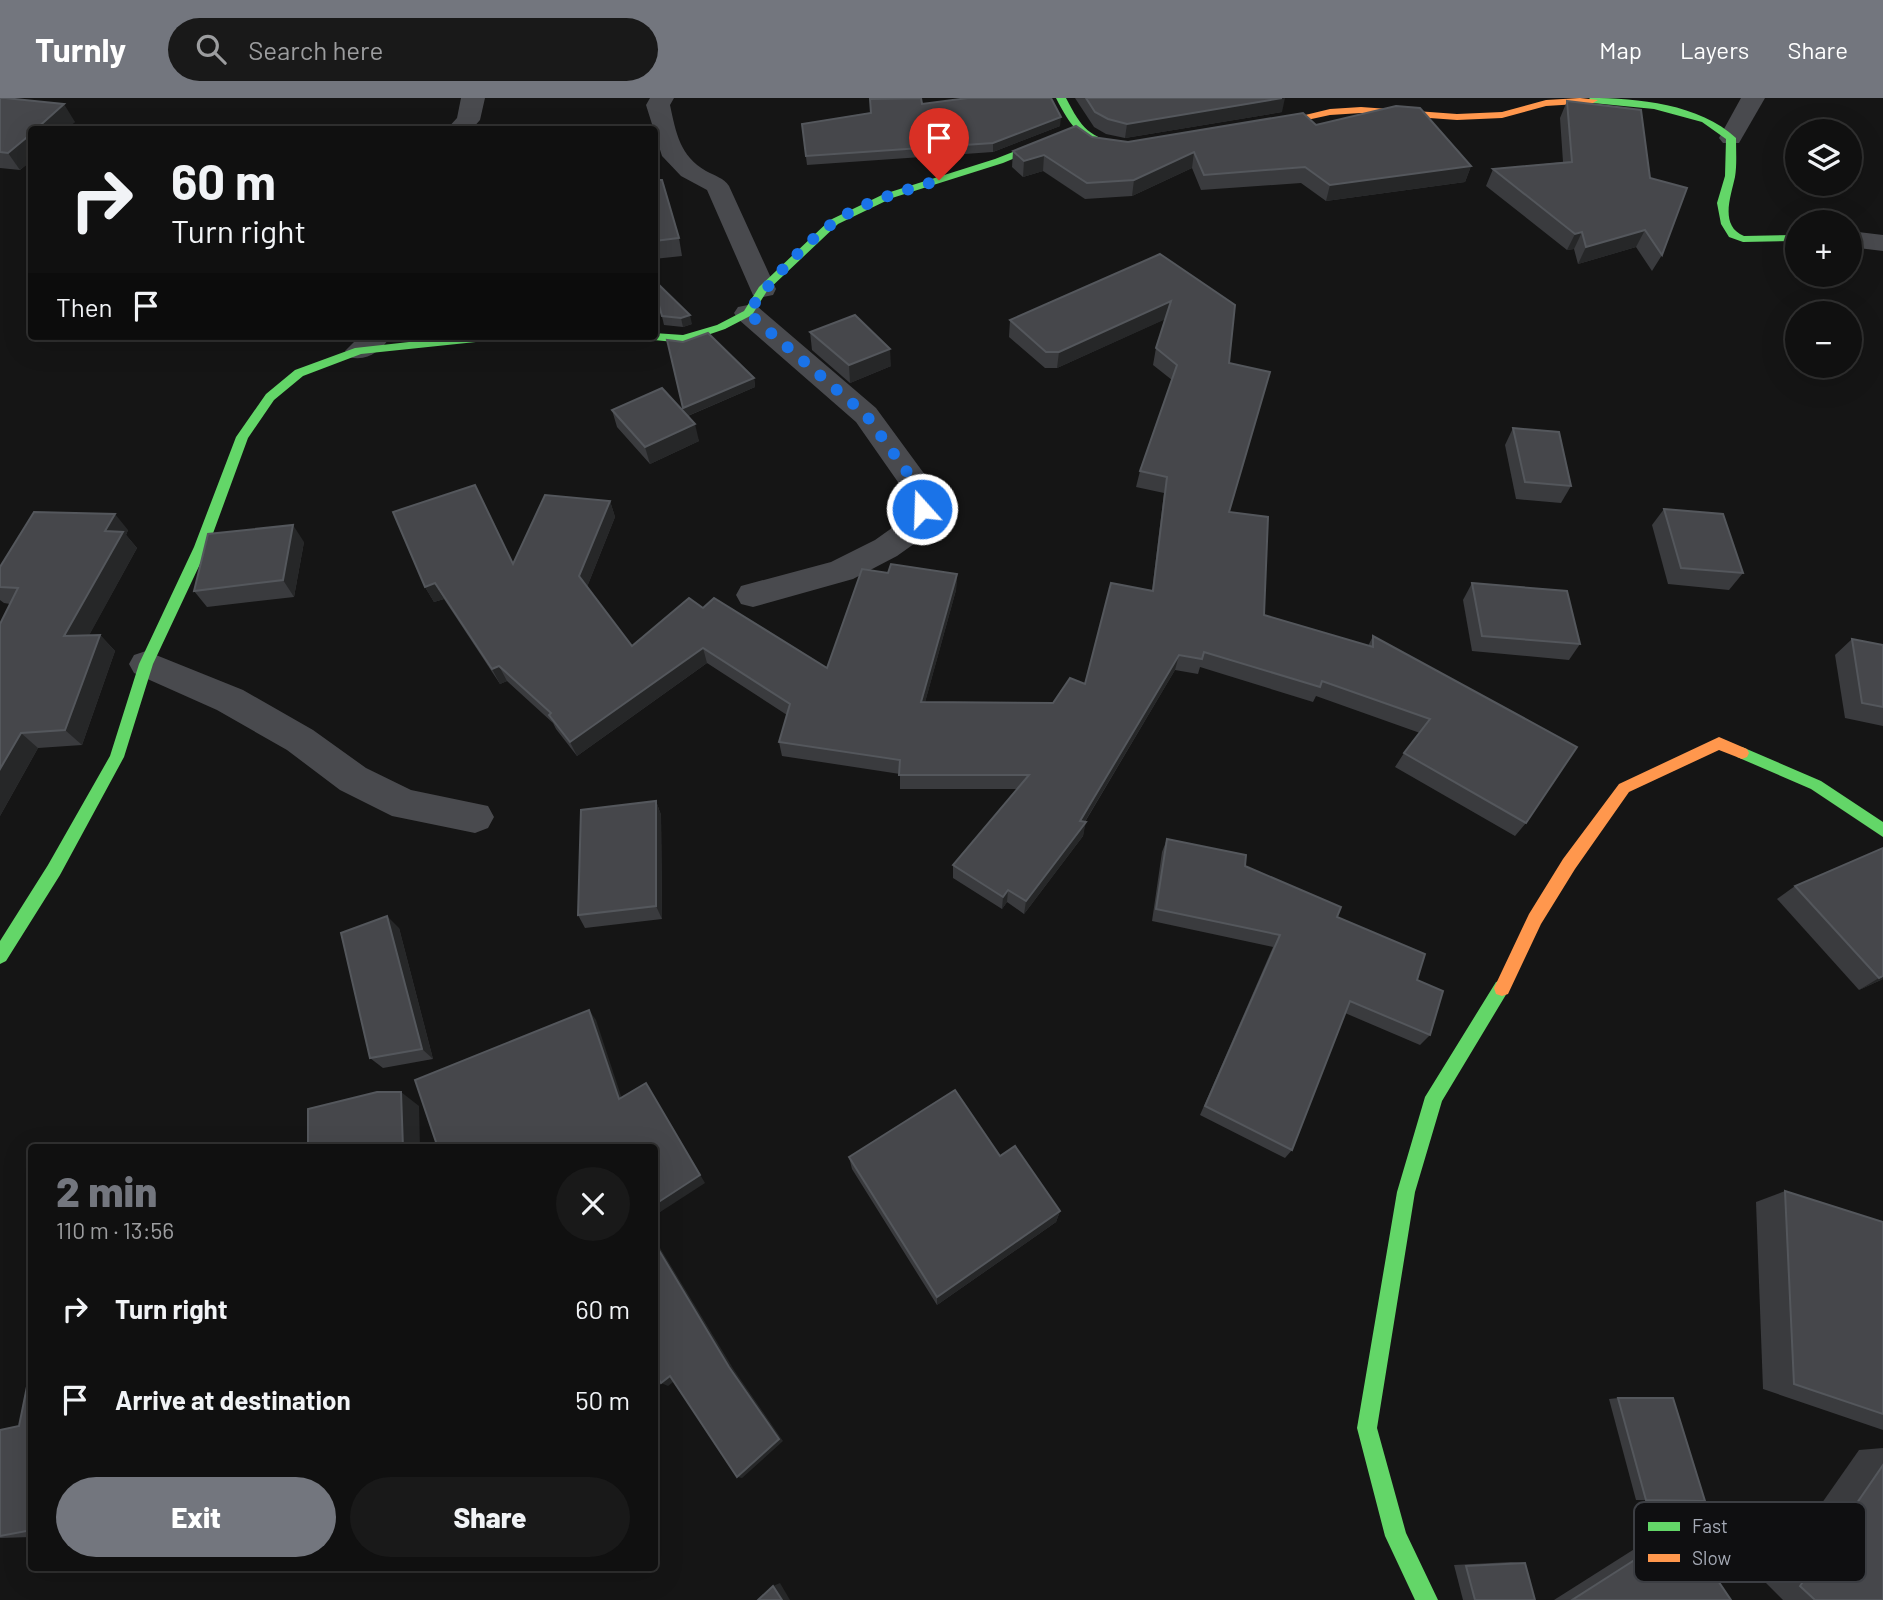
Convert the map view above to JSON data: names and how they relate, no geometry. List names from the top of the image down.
{
  "legend": ["Fast", "Slow"],
  "page": {
    "header": "Turnly",
    "search": "Search here",
    "nav": ["Map", "Layers", "Share"],
    "map_buttons": ["+", "−"],
    "turn": ["60 m", "Turn right"],
    "then": "Then",
    "heading": ["2 min", "110 m · 13:56"],
    "list": [
      {
        "name": "Turn right",
        "value": "60 m"
      },
      {
        "name": "Arrive at destination",
        "value": "50 m"
      }
    ],
    "buttons": ["Exit", "Share"]
  }
}
